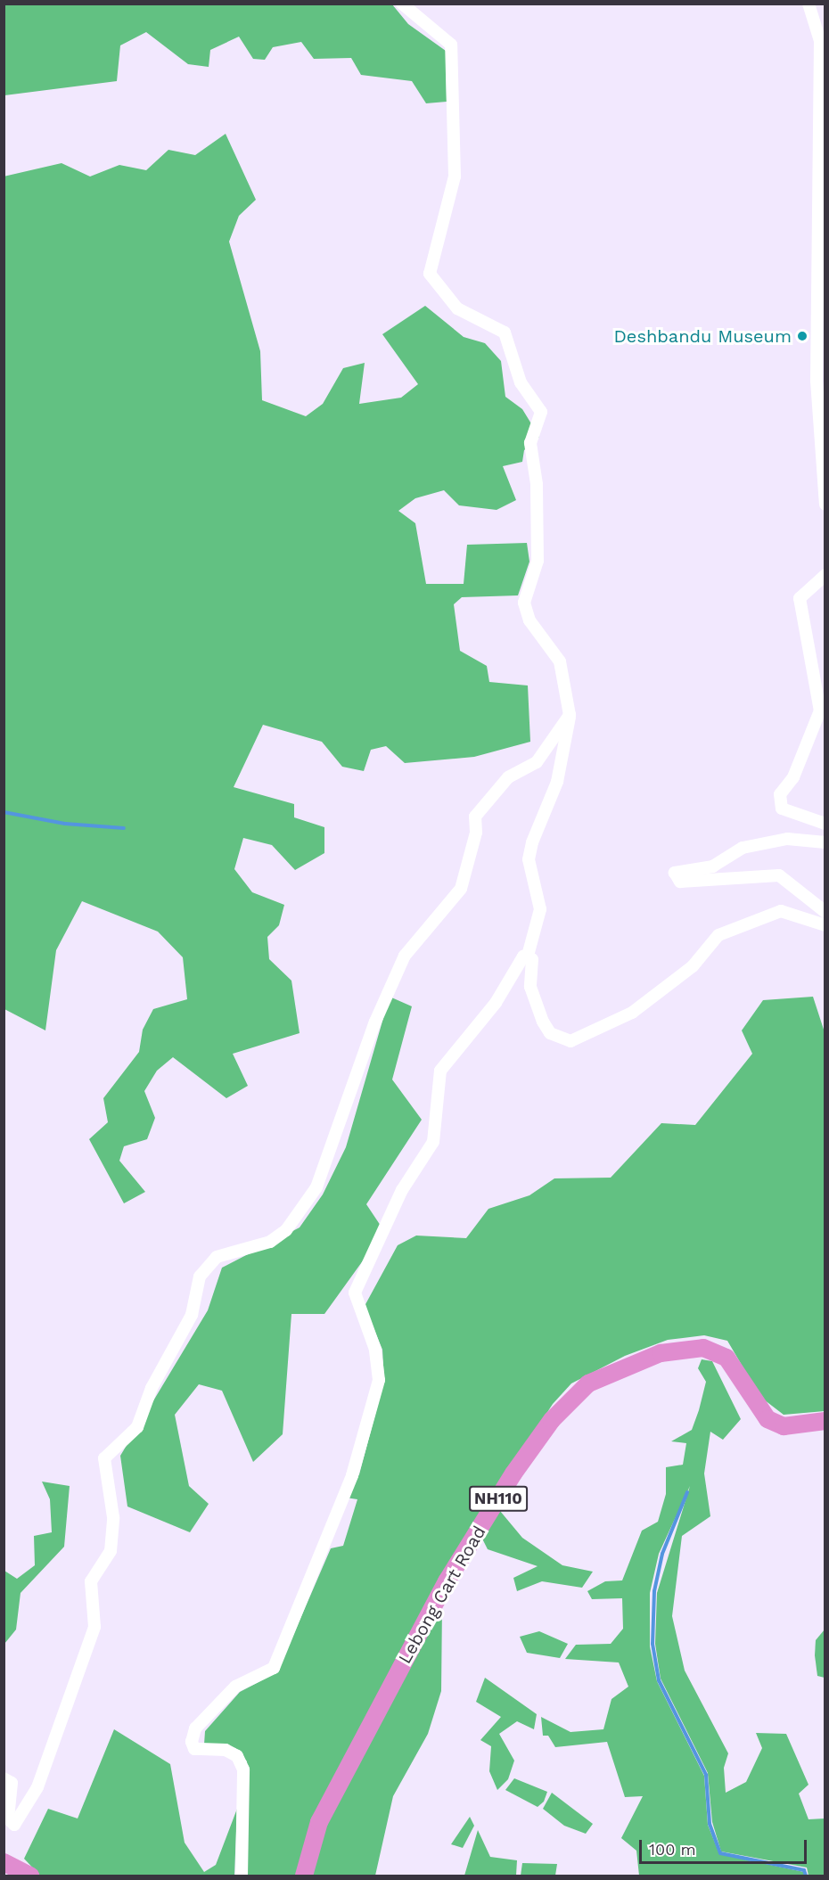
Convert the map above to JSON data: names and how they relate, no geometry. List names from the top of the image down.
{
  "streets": {
    "highway": ["NH110", "Lebong Cart Road"]
  },
  "places": ["Deshbandu Museum"],
  "scale_bar": "100 m"
}
